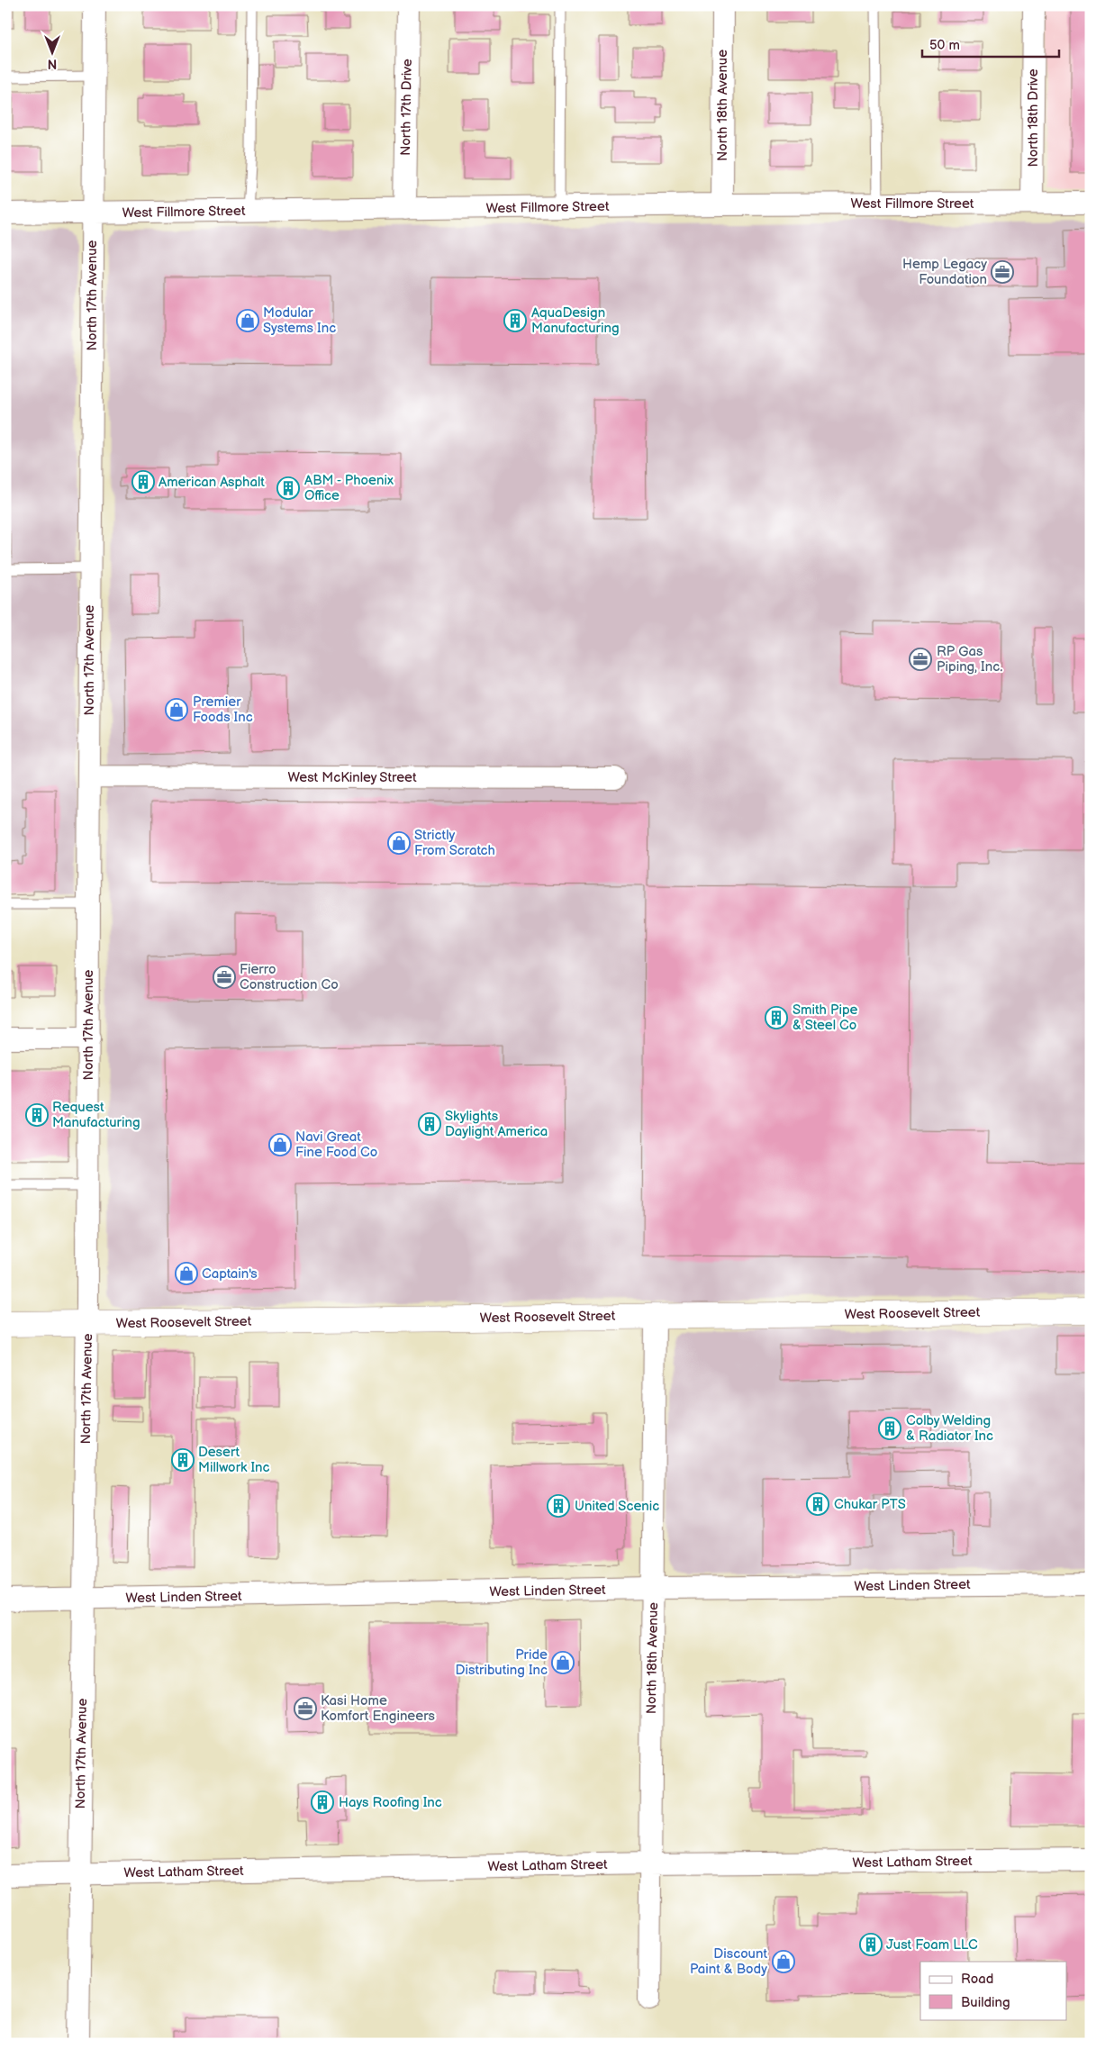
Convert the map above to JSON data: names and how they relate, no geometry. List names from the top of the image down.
{
  "streets": {
    "street": [
      "North 18th Avenue",
      "North 17th Drive",
      "North 18th Drive",
      "West Fillmore Street",
      "North 17th Avenue",
      "West McKinley Street",
      "West Roosevelt Street",
      "West Linden Street",
      "West Latham Street"
    ]
  },
  "crossings": [
    ["North 18th Avenue", "West Fillmore Street"],
    ["North 18th Avenue", "West Roosevelt Street"],
    ["North 18th Avenue", "West Linden Street"],
    ["North 18th Avenue", "West Latham Street"],
    ["North 17th Drive", "West Fillmore Street"],
    ["North 18th Drive", "West Fillmore Street"],
    ["West Fillmore Street", "North 17th Avenue"],
    ["North 17th Avenue", "West McKinley Street"],
    ["North 17th Avenue", "West Roosevelt Street"],
    ["North 17th Avenue", "West Linden Street"],
    ["North 17th Avenue", "West Latham Street"]
  ],
  "places": {
    "office": [
      "Hemp Legacy Foundation",
      "RP Gas Piping, Inc.",
      "Fierro Construction Co",
      "Kasi Home Komfort Engineers"
    ],
    "shop": [
      "Modular Systems Inc",
      "Premier Foods Inc",
      "Strictly From Scratch",
      "Navi Great Fine Food Co",
      "Captain's",
      "Pride Distributing Inc",
      "Discount Paint & Body"
    ],
    "building": [
      "AquaDesign Manufacturing",
      "American Asphalt",
      "ABM - Phoenix Office",
      "Smith Pipe & Steel Co",
      "Request Manufacturing",
      "Skylights Daylight America",
      "Colby Welding & Radiator Inc",
      "Desert Millwork Inc",
      "Chukar PTS",
      "United Scenic",
      "Hays Roofing Inc",
      "Just Foam LLC"
    ]
  },
  "legend": ["Road", "Building"],
  "scale_bar": "50 m",
  "north": "bottom"
}
